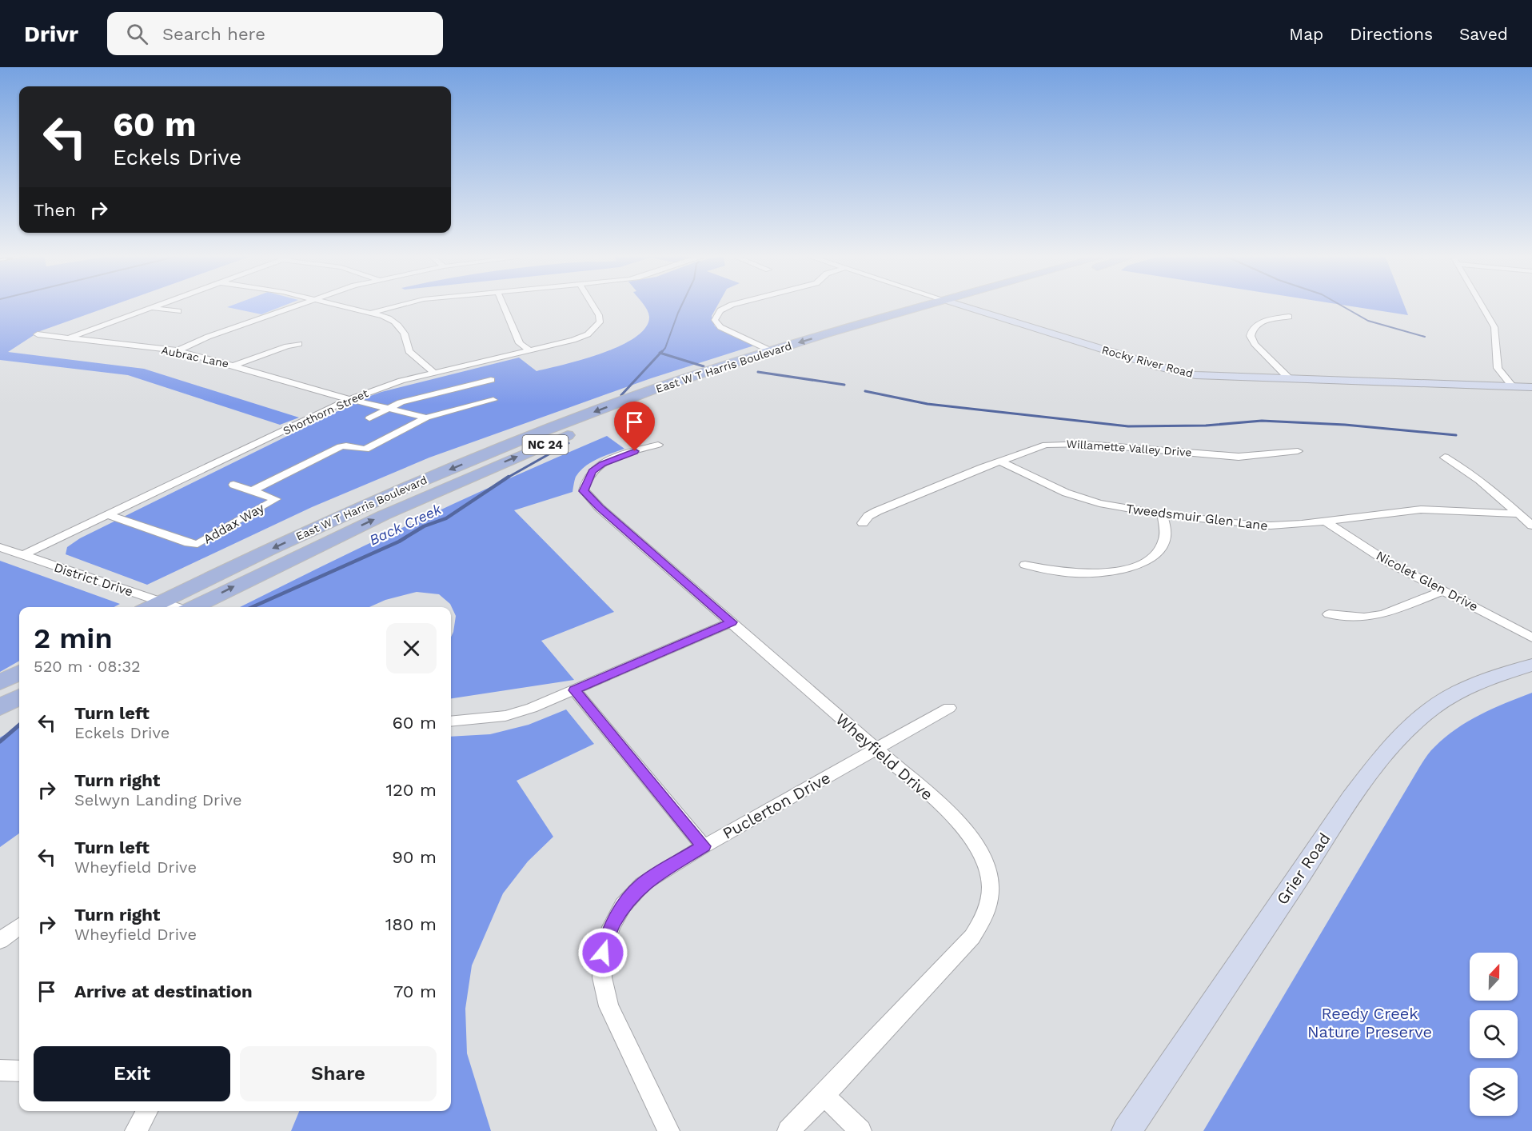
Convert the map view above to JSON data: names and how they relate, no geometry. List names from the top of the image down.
{
  "streets": {
    "main road": ["East W T Harris Boulevard", "NC 24"],
    "street": [
      "Aubrac Lane",
      "Rocky River Road",
      "Shorthorn Street",
      "Willamette Valley Drive",
      "Tweedsmuir Glen Lane",
      "Addax Way",
      "District Drive",
      "Nicolet Glen Drive",
      "Wheyfield Drive",
      "Puclerton Drive",
      "Grier Road"
    ]
  },
  "crossings": [
    ["Aubrac Lane", "Shorthorn Street"],
    ["Rocky River Road", "East W T Harris Boulevard"],
    ["East W T Harris Boulevard", "District Drive"],
    ["Shorthorn Street", "Addax Way"],
    ["Shorthorn Street", "District Drive"],
    ["Willamette Valley Drive", "Tweedsmuir Glen Lane"],
    ["Tweedsmuir Glen Lane", "Nicolet Glen Drive"],
    ["Wheyfield Drive", "Puclerton Drive"]
  ],
  "water": ["Back Creek"],
  "parks": ["Reedy Creek Nature Preserve"],
  "north": "top",
  "page": {
    "header": "Drivr",
    "search": "Search here",
    "nav": ["Map", "Directions", "Saved"],
    "turn": ["60 m", "Eckels Drive"],
    "then": "Then",
    "heading": ["2 min", "520 m · 08:32"],
    "list": [
      {
        "name": "Turn left",
        "note": "Eckels Drive",
        "value": "60 m"
      },
      {
        "name": "Turn right",
        "note": "Selwyn Landing Drive",
        "value": "120 m"
      },
      {
        "name": "Turn left",
        "note": "Wheyfield Drive",
        "value": "90 m"
      },
      {
        "name": "Turn right",
        "note": "Wheyfield Drive",
        "value": "180 m"
      },
      {
        "name": "Arrive at destination",
        "value": "70 m"
      }
    ],
    "buttons": ["Exit", "Share"]
  }
}
